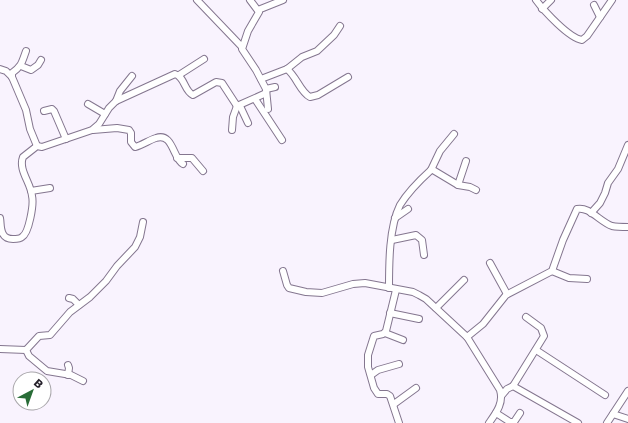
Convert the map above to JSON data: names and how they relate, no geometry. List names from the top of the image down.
{
  "north": "top right"
}
